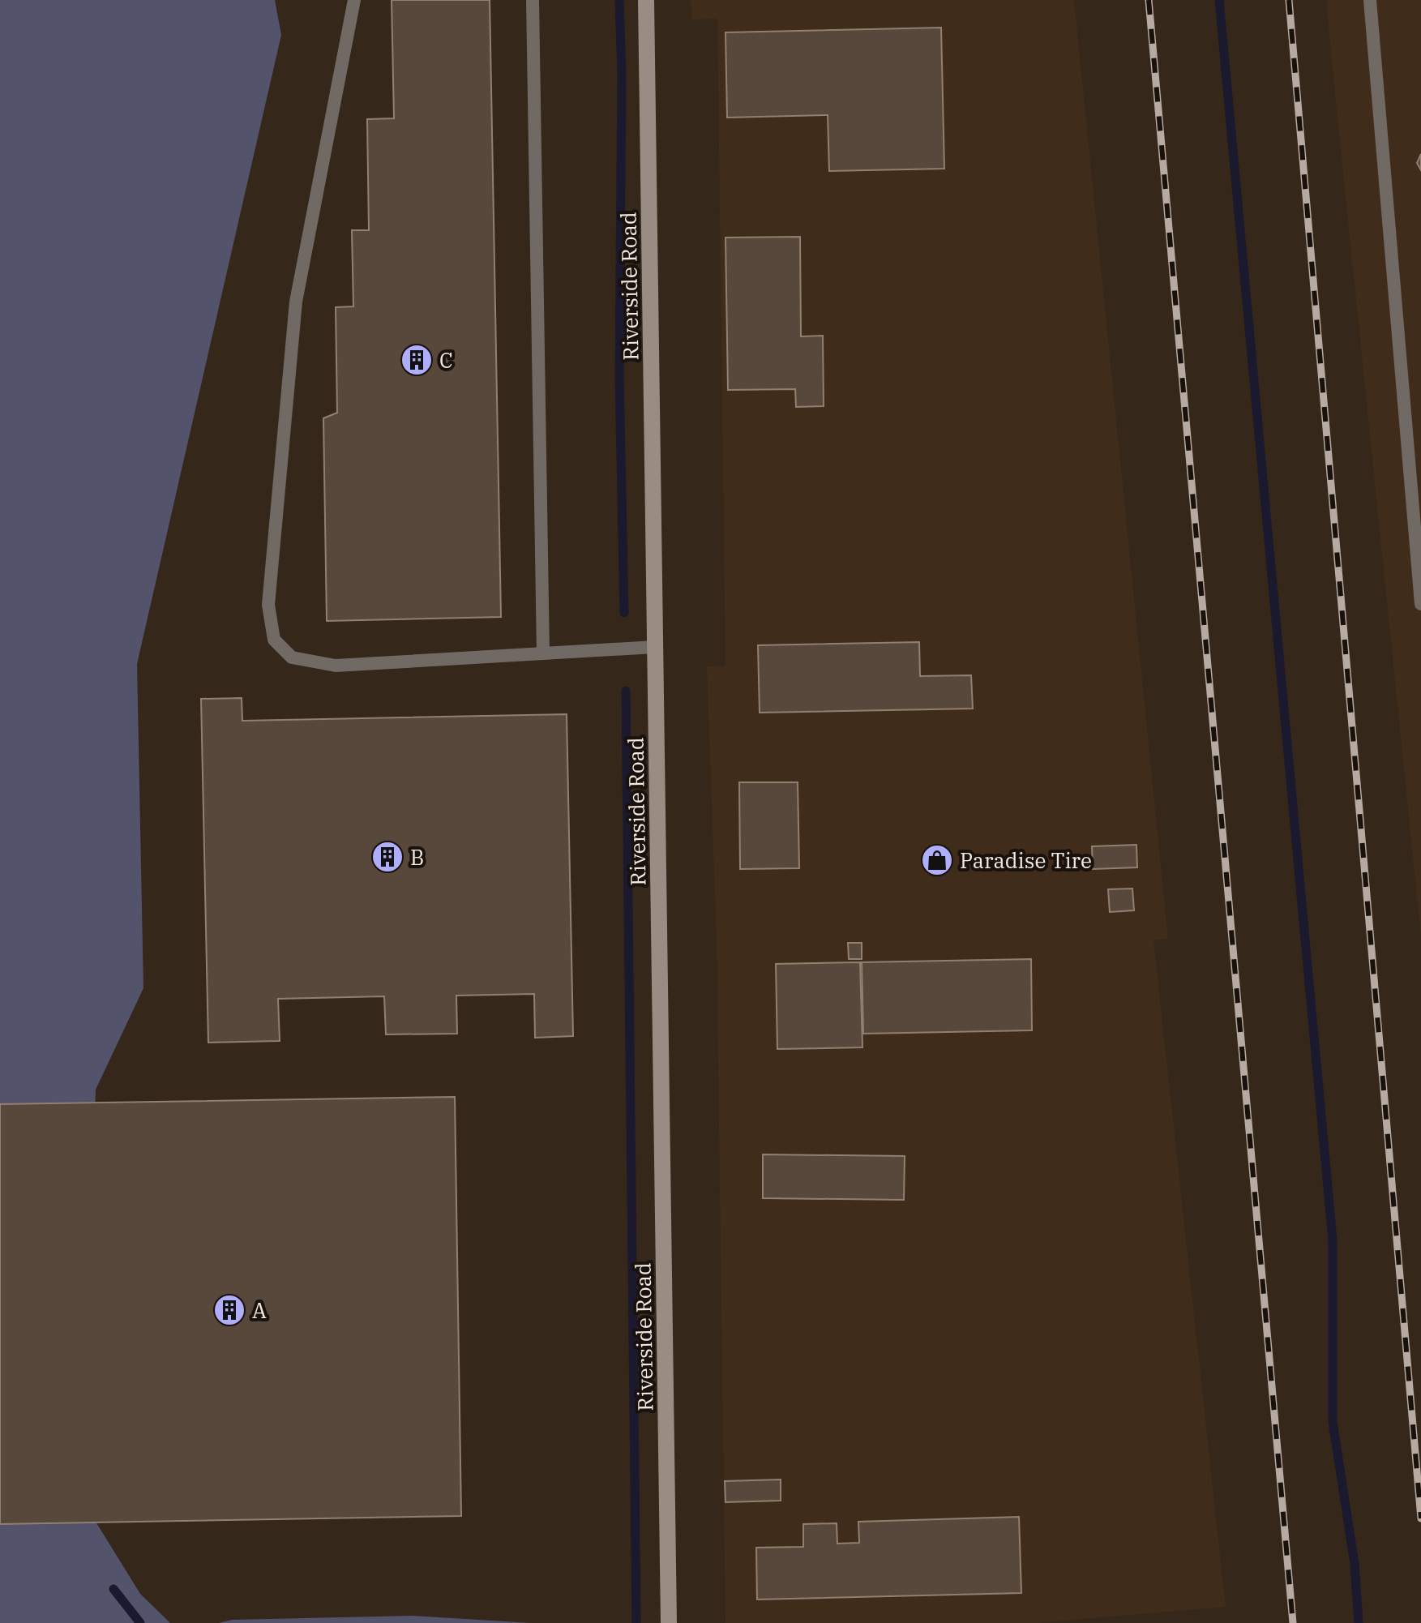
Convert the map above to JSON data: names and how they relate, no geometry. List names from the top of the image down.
{
  "streets": {
    "street": ["Riverside Road"]
  },
  "places": {
    "building": ["C", "B", "A"],
    "shop": ["Paradise Tire"]
  }
}
